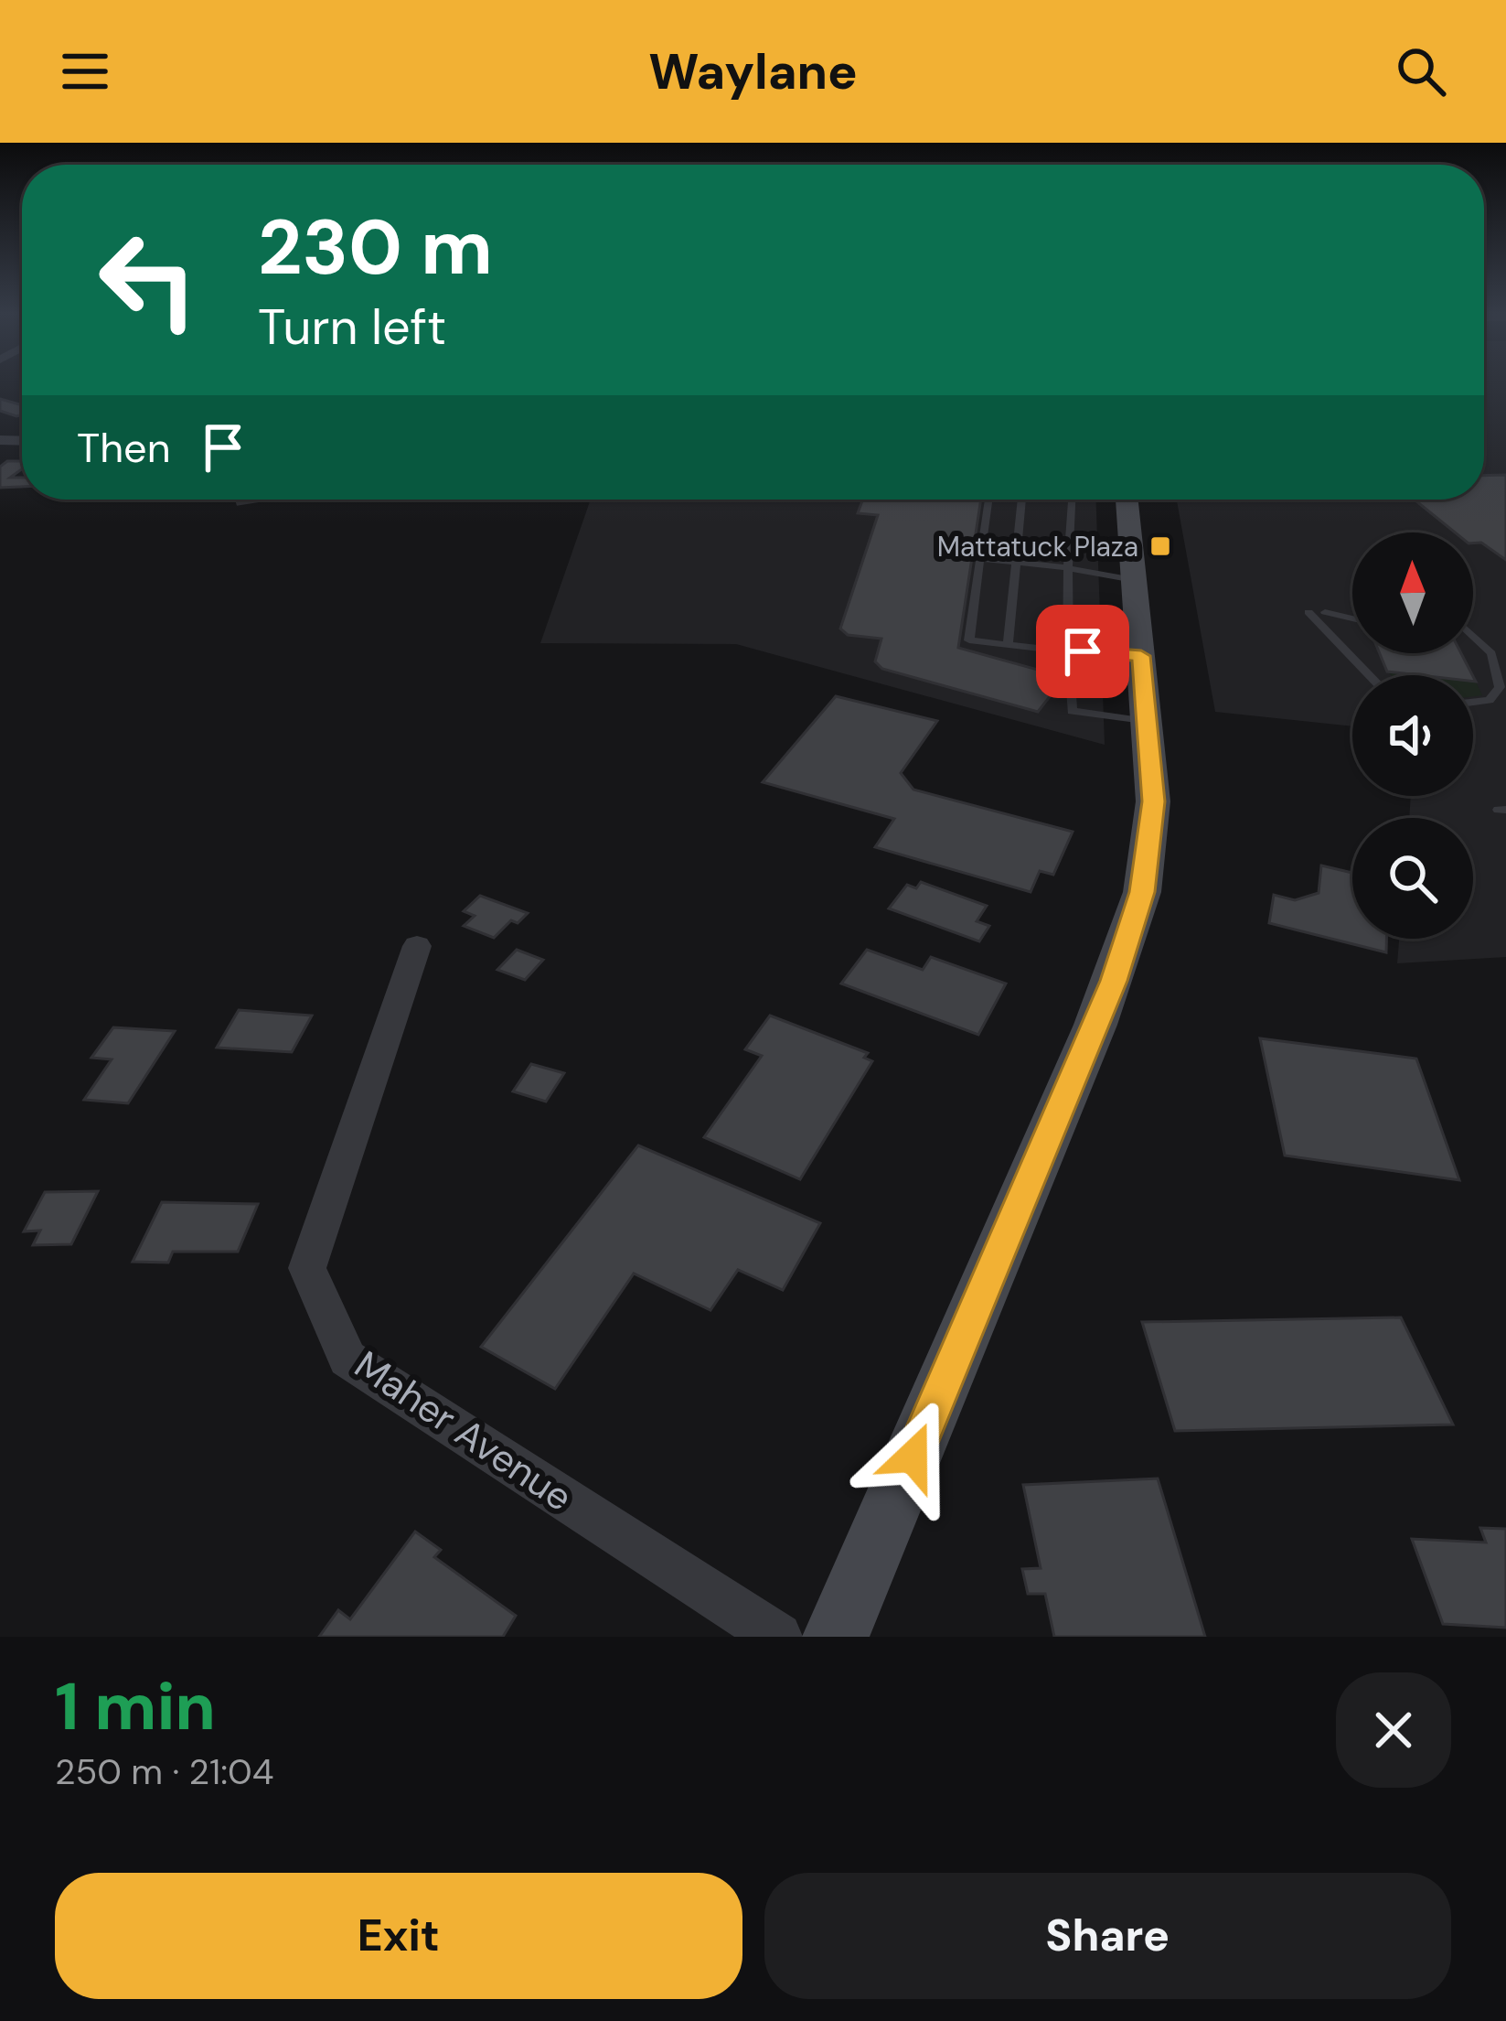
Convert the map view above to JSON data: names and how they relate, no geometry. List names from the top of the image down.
{
  "streets": {
    "street": ["Maher Avenue"]
  },
  "places": {
    "transit": ["Mattatuck Plaza"]
  },
  "north": "top",
  "page": {
    "header": "Waylane",
    "turn": ["230 m", "Turn left"],
    "then": "Then",
    "heading": ["1 min", "250 m · 21:04"],
    "buttons": ["Exit", "Share"]
  }
}
